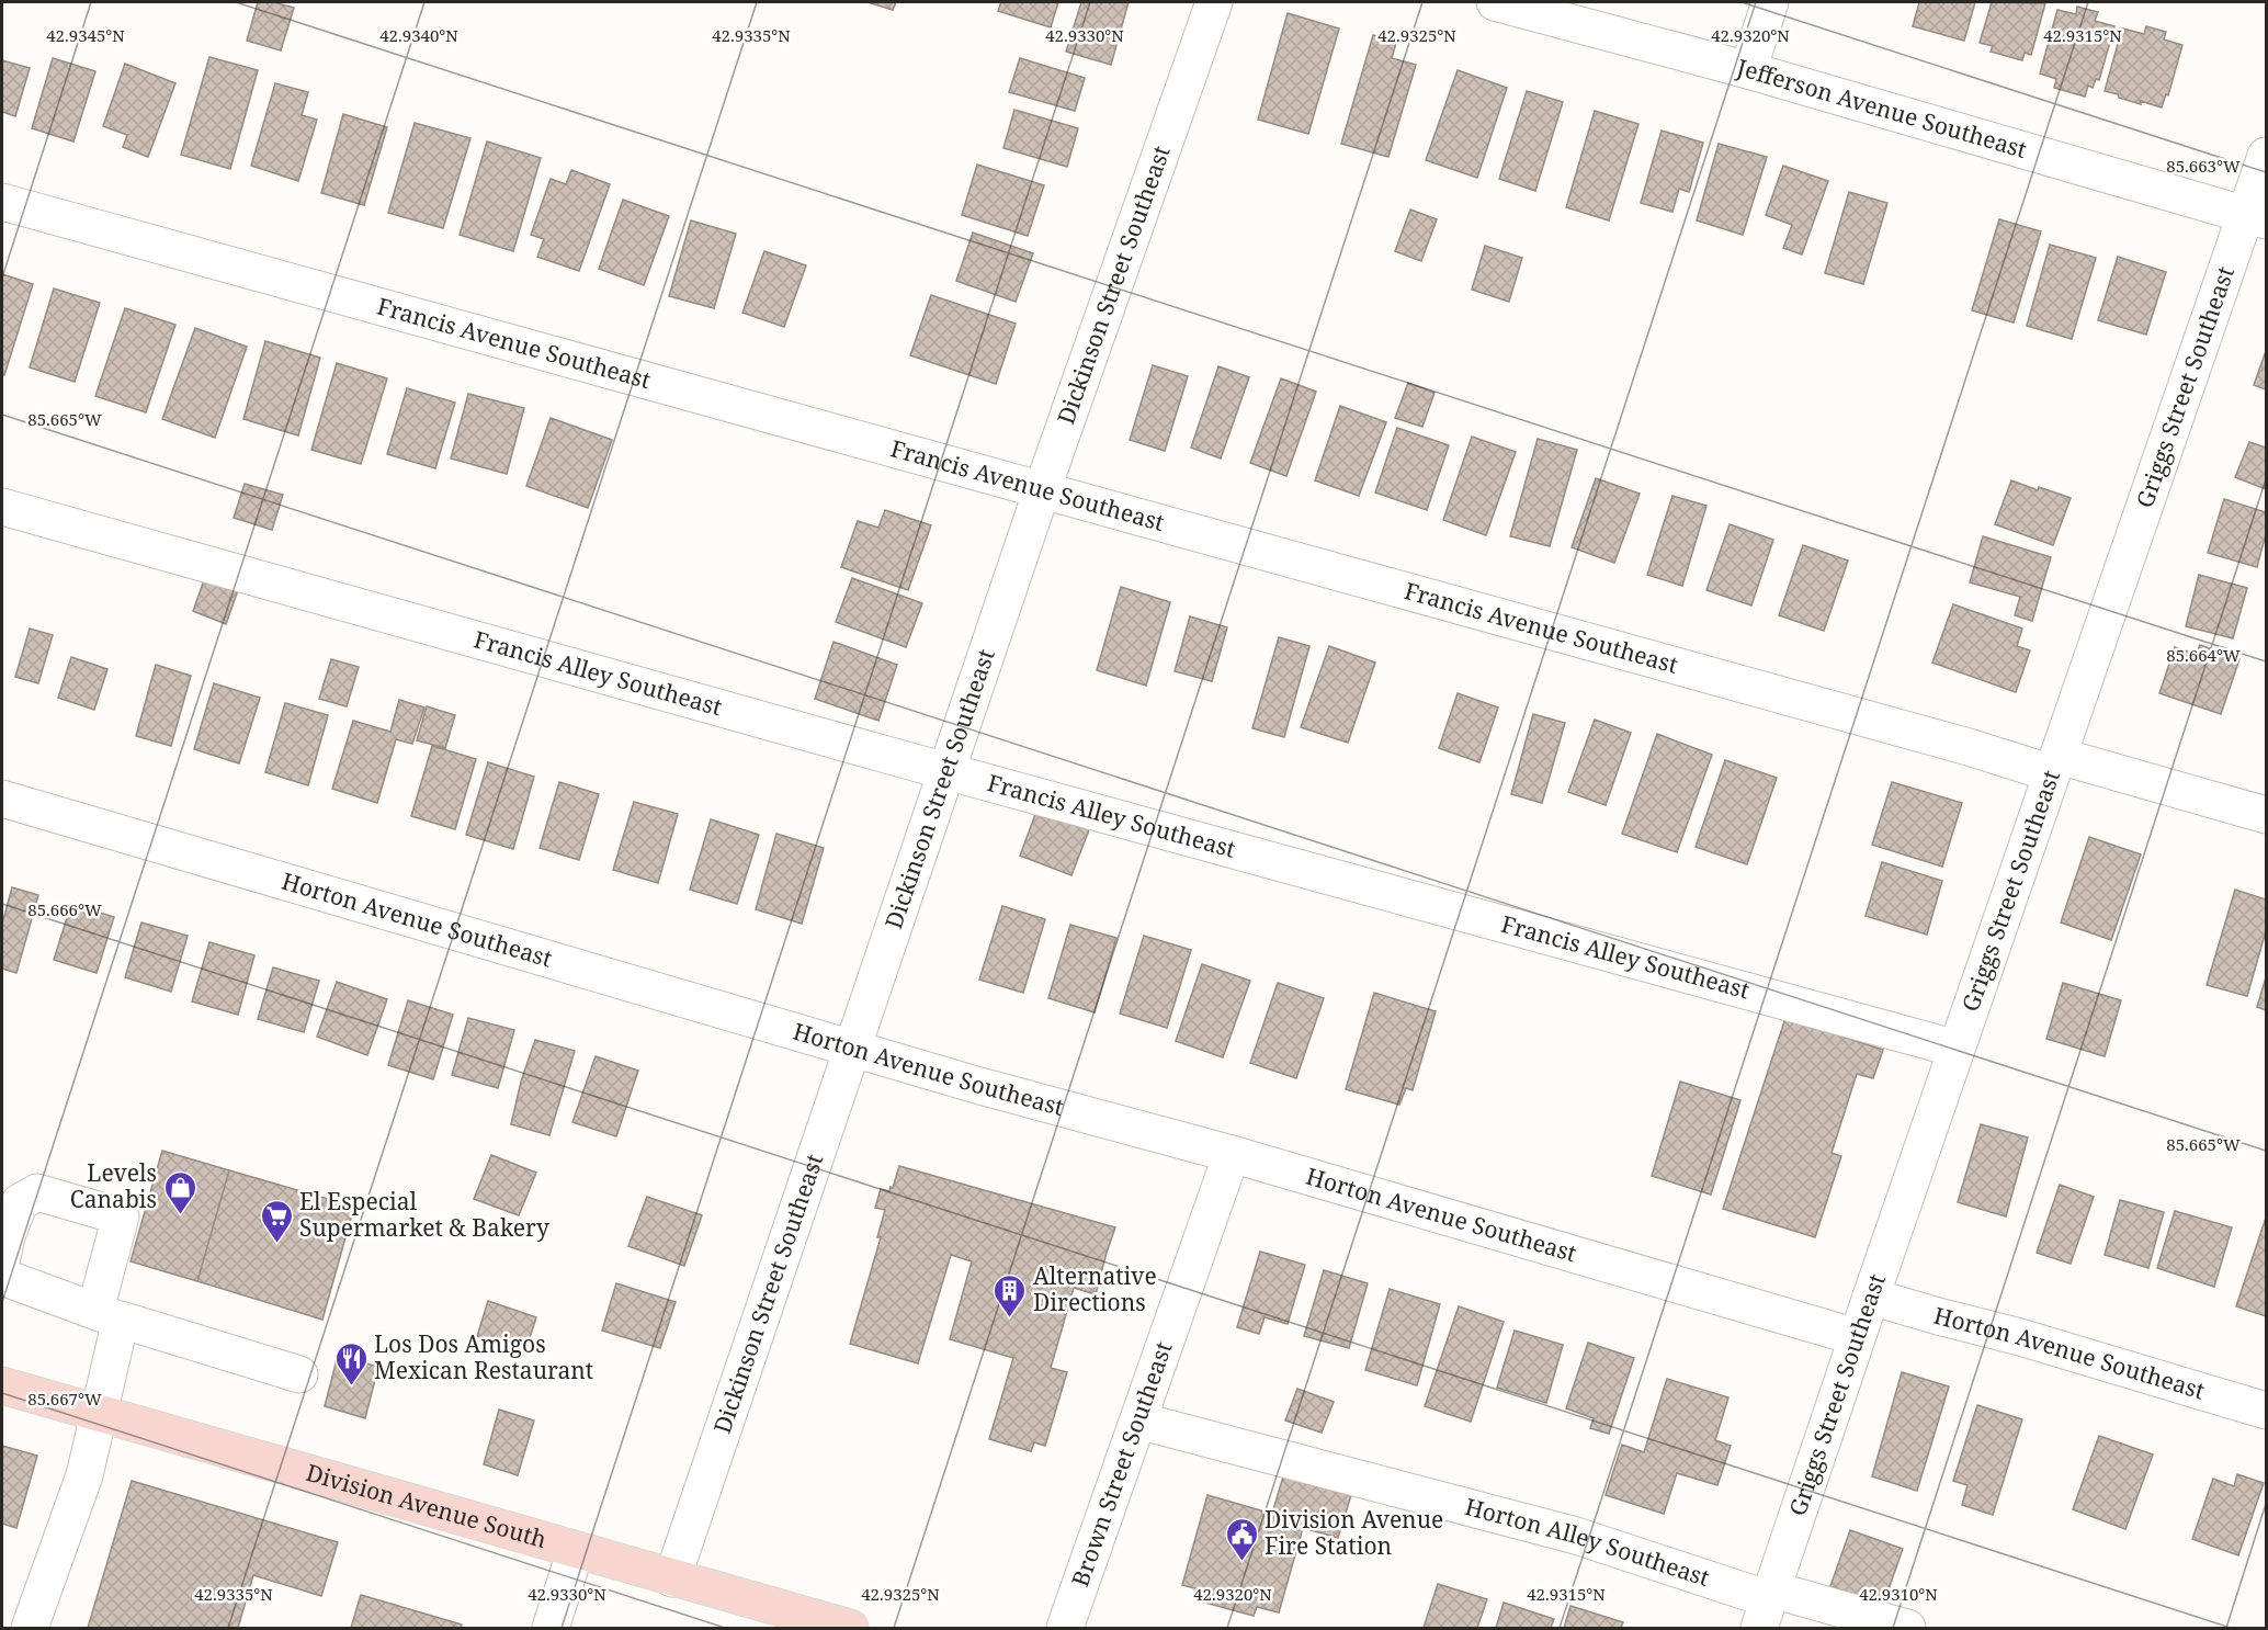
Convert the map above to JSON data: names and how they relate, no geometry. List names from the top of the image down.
{
  "streets": {
    "main road": ["Division Avenue South"],
    "street": [
      "Jefferson Avenue Southeast",
      "Dickinson Street Southeast",
      "Francis Avenue Southeast",
      "Griggs Street Southeast",
      "Francis Alley Southeast",
      "Horton Avenue Southeast",
      "Brown Street Southeast",
      "Horton Alley Southeast"
    ]
  },
  "crossings": [
    ["Jefferson Avenue Southeast", "Griggs Street Southeast"],
    ["Dickinson Street Southeast", "Francis Avenue Southeast"],
    ["Dickinson Street Southeast", "Francis Alley Southeast"],
    ["Dickinson Street Southeast", "Horton Avenue Southeast"],
    ["Dickinson Street Southeast", "Division Avenue South"],
    ["Francis Avenue Southeast", "Griggs Street Southeast"],
    ["Griggs Street Southeast", "Francis Alley Southeast"],
    ["Griggs Street Southeast", "Horton Avenue Southeast"],
    ["Griggs Street Southeast", "Horton Alley Southeast"],
    ["Horton Avenue Southeast", "Brown Street Southeast"],
    ["Brown Street Southeast", "Horton Alley Southeast"]
  ],
  "places": {
    "shop": ["Levels Canabis"],
    "supermarket": ["El Especial Supermarket & Bakery"],
    "building": ["Alternative Directions"],
    "restaurant": ["Los Dos Amigos Mexican Restaurant"],
    "public building": ["Division Avenue Fire Station"]
  },
  "coordinates": [
    "42.9345°N",
    "42.9340°N",
    "42.9335°N",
    "42.9330°N",
    "42.9325°N",
    "42.9320°N",
    "42.9315°N",
    "85.663°W",
    "85.665°W",
    "85.664°W",
    "85.666°W",
    "85.667°W",
    "42.9310°N"
  ]
}
